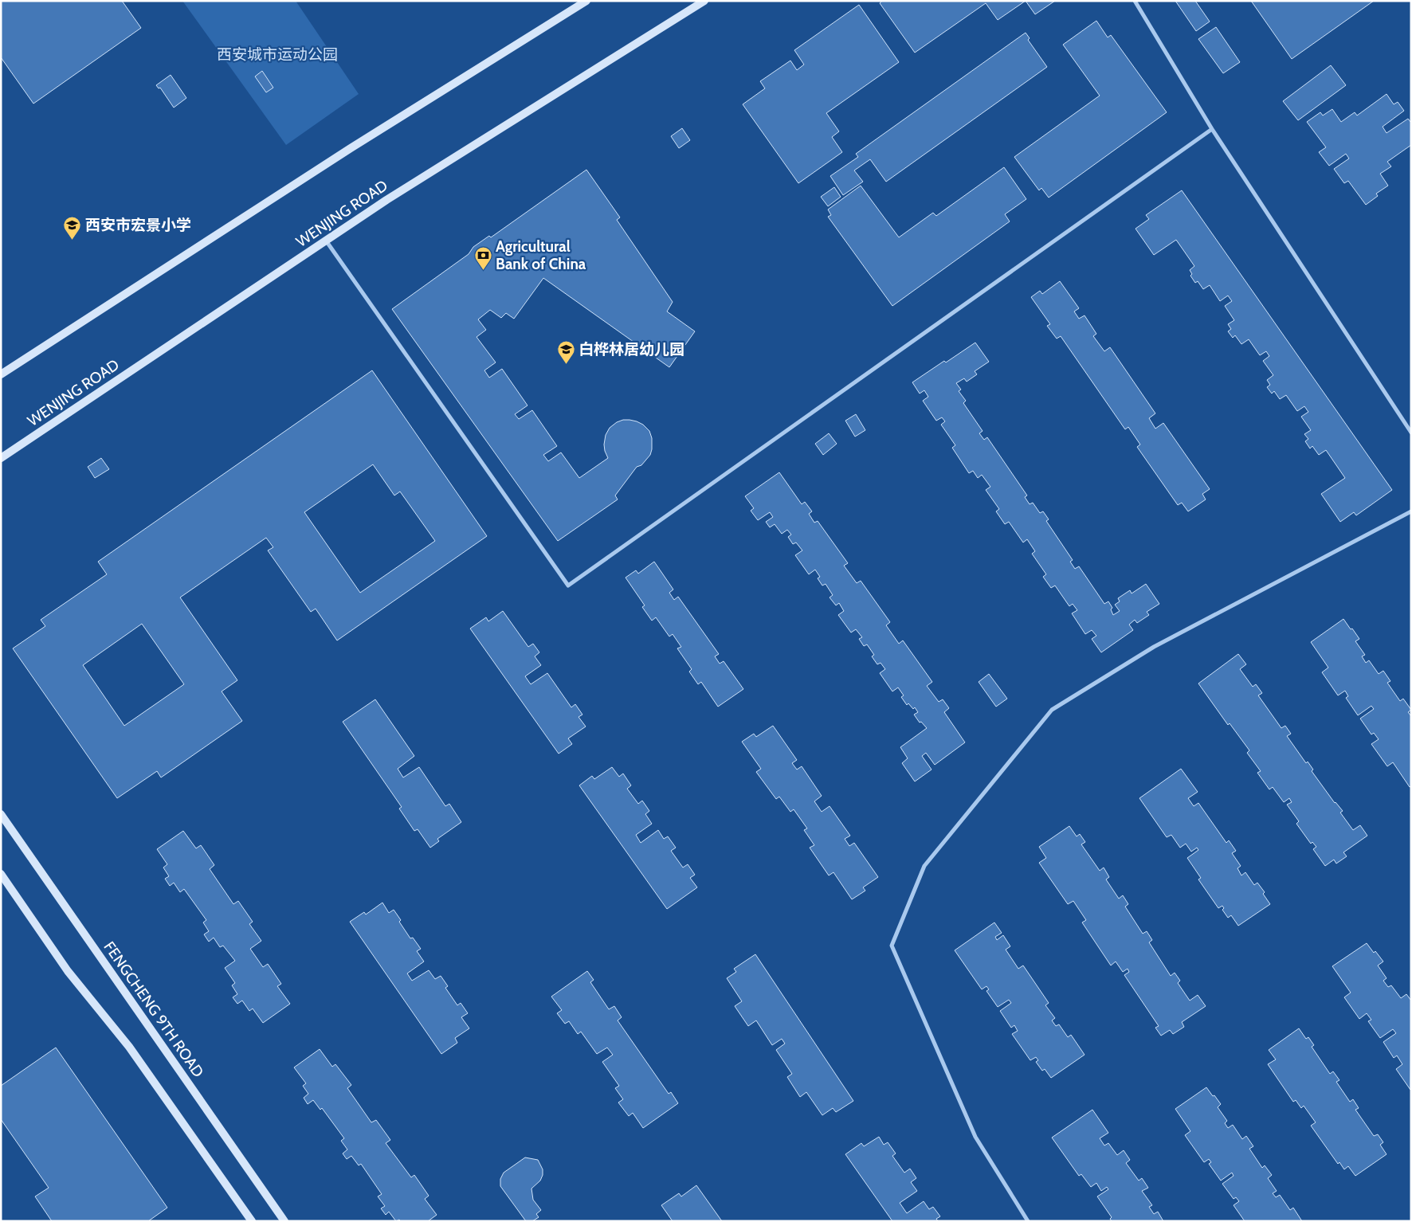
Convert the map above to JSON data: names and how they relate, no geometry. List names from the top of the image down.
{
  "streets": {
    "main road": ["WENJING ROAD", "FENGCHENG 9TH ROAD"]
  },
  "parks": ["西安城市运动公园"],
  "places": {
    "school or university": ["西安市宏景小学", "白桦林居幼儿园"],
    "bank": ["Agricultural Bank of China"]
  }
}
